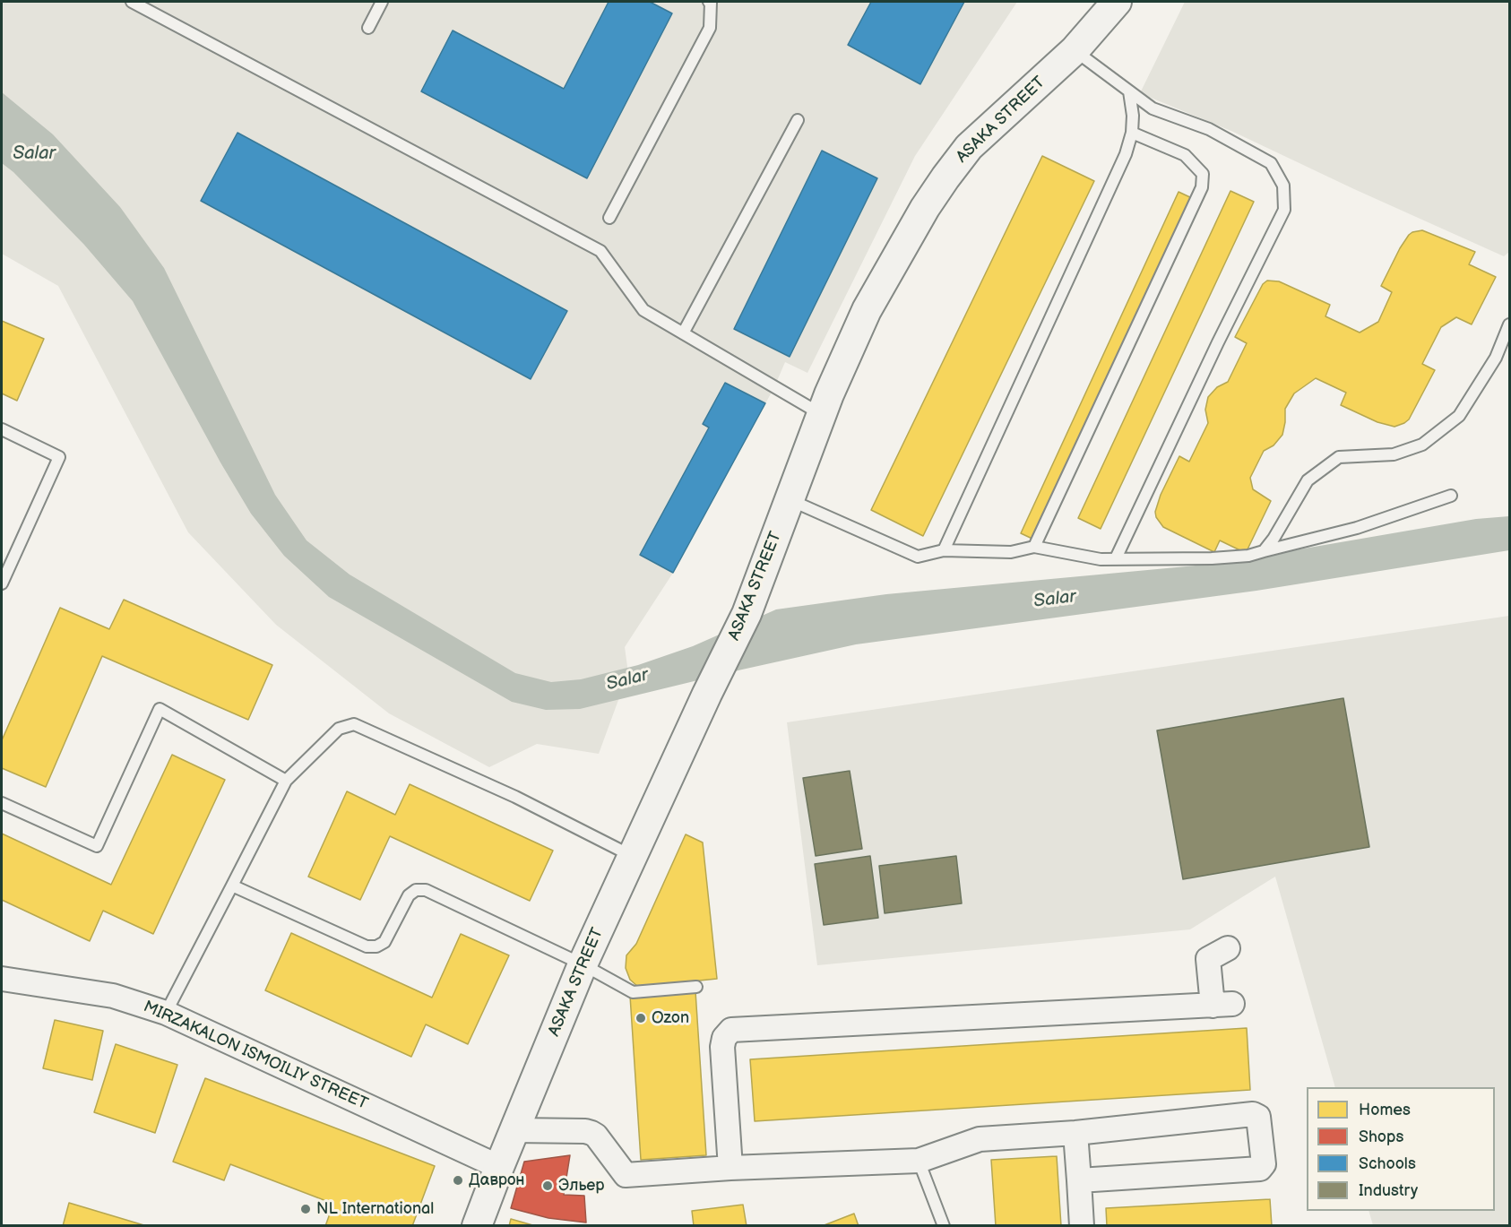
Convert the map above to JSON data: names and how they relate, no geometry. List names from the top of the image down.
{
  "streets": {
    "street": ["ASAKA STREET", "MIRZAKALON ISMOILIY STREET"]
  },
  "crossings": [
    ["ASAKA STREET", "MIRZAKALON ISMOILIY STREET"]
  ],
  "water": ["Salar"],
  "places": [
    "Ozon",
    "Даврон",
    "Эльер",
    "NL International"
  ],
  "legend": [
    "Homes",
    "Shops",
    "Schools",
    "Industry"
  ]
}
